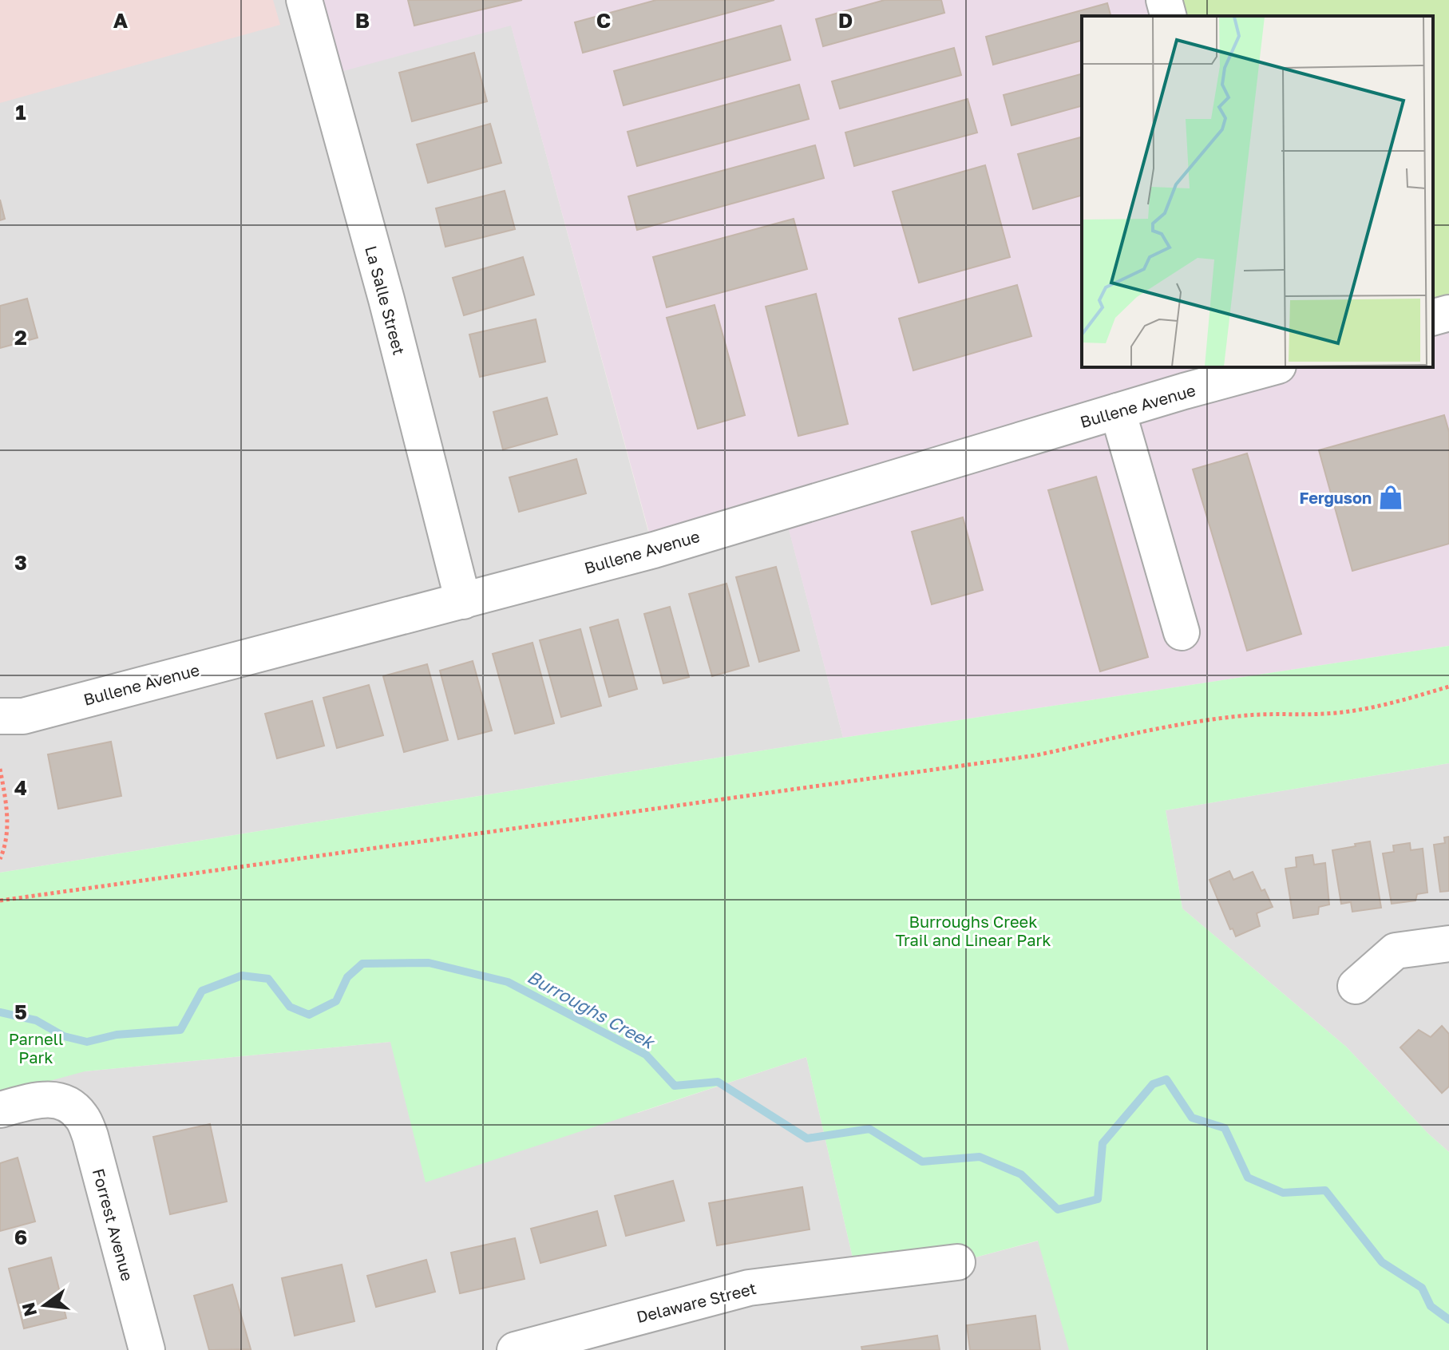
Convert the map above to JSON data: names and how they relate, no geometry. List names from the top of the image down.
{
  "streets": {
    "street": [
      "La Salle Street",
      "Bullene Avenue",
      "Forrest Avenue",
      "Delaware Street"
    ]
  },
  "crossings": [
    ["La Salle Street", "Bullene Avenue"]
  ],
  "water": ["Burroughs Creek"],
  "parks": ["Burroughs Creek Trail and Linear Park", "Parnell Park"],
  "places": {
    "shop": ["Ferguson"]
  },
  "north": "left",
  "grid": {
    "columns": [
      "A",
      "B",
      "C",
      "D"
    ],
    "rows": [
      "1",
      "2",
      "3",
      "4",
      "5",
      "6"
    ]
  }
}
